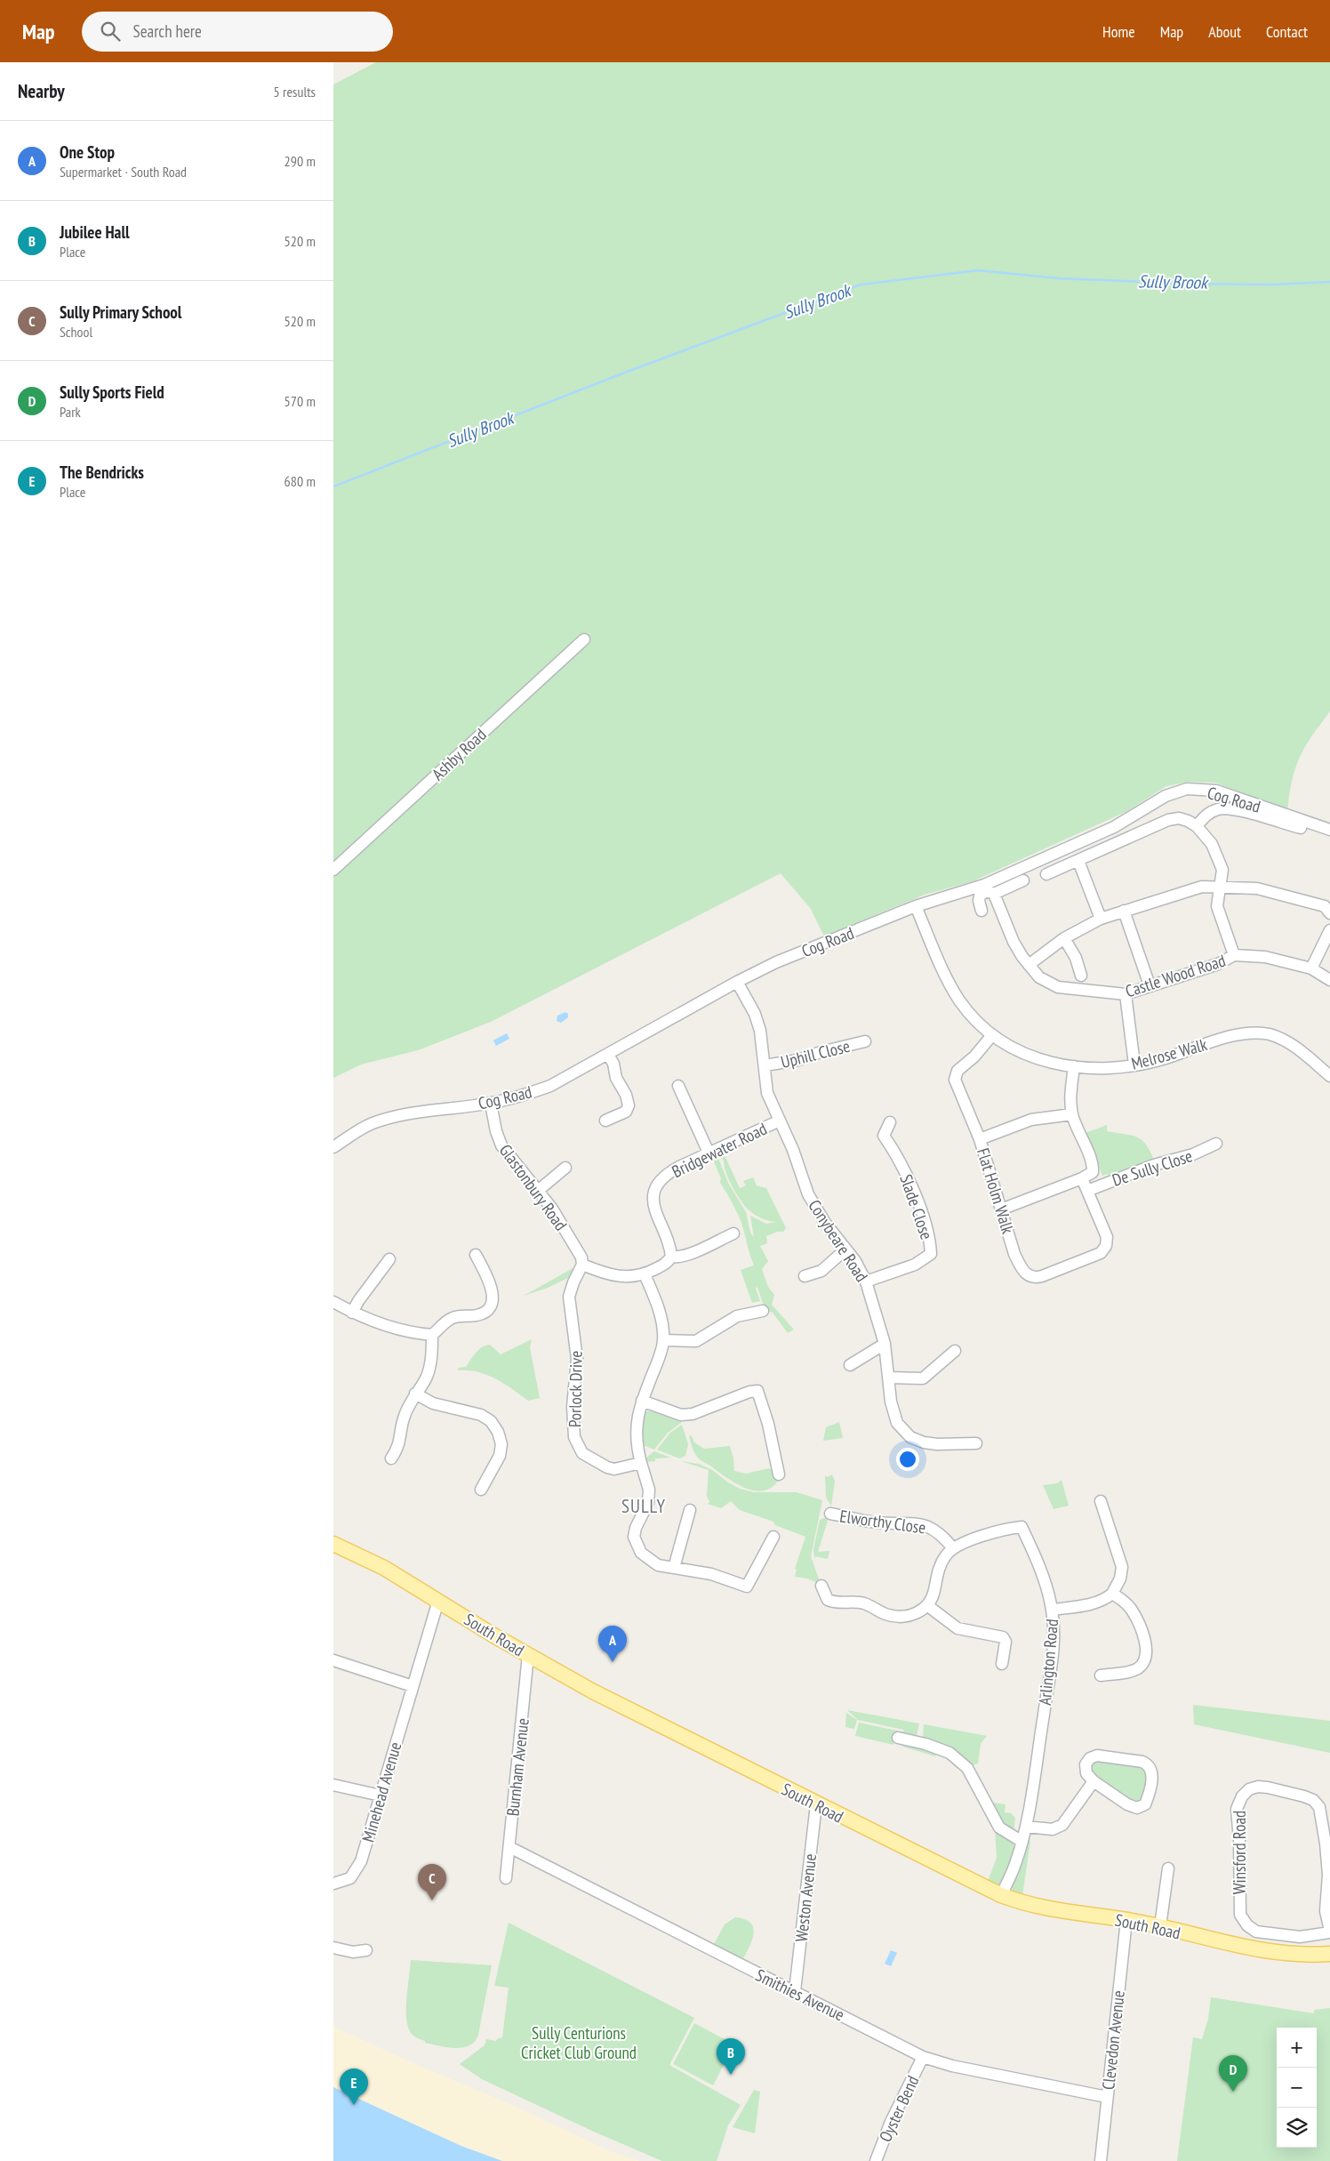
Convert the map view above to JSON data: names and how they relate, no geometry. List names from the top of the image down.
{
  "streets": {
    "main road": ["South Road"],
    "street": [
      "Ashby Road",
      "Cog Road",
      "Castle Wood Road",
      "Uphill Close",
      "Melrose Walk",
      "Bridgewater Road",
      "De Sully Close",
      "Glastonbury Road",
      "Flat Holm Walk",
      "Slade Close",
      "Conybeare Road",
      "Porlock Drive",
      "Elworthy Close",
      "Arlington Road",
      "Burnham Avenue",
      "Minehead Avenue",
      "Winsford Road",
      "Weston Avenue",
      "Smithies Avenue",
      "Clevedon Avenue",
      "Oyster Bend"
    ]
  },
  "crossings": [
    ["Cog Road", "Melrose Walk"],
    ["Cog Road", "Glastonbury Road"],
    ["Cog Road", "Conybeare Road"],
    ["Uphill Close", "Conybeare Road"],
    ["Melrose Walk", "Flat Holm Walk"],
    ["Bridgewater Road", "Conybeare Road"],
    ["De Sully Close", "Flat Holm Walk"],
    ["Glastonbury Road", "Porlock Drive"],
    ["Slade Close", "Conybeare Road"],
    ["Elworthy Close", "Arlington Road"],
    ["South Road", "Arlington Road"],
    ["South Road", "Burnham Avenue"],
    ["South Road", "Minehead Avenue"],
    ["South Road", "Weston Avenue"],
    ["South Road", "Clevedon Avenue"],
    ["Burnham Avenue", "Smithies Avenue"],
    ["Weston Avenue", "Smithies Avenue"],
    ["Smithies Avenue", "Clevedon Avenue"],
    ["Smithies Avenue", "Oyster Bend"]
  ],
  "districts": ["SULLY"],
  "water": ["Sully Brook"],
  "parks": ["Sully Centurions Cricket Club Ground"],
  "page": {
    "header": "Map",
    "search": "Search here",
    "nav": [
      "Home",
      "Map",
      "About",
      "Contact"
    ],
    "heading": ["Nearby", "5 results"],
    "list": [
      {
        "mark": "A",
        "name": "One Stop",
        "note": "Supermarket · South Road",
        "value": "290 m"
      },
      {
        "mark": "B",
        "name": "Jubilee Hall",
        "note": "Place",
        "value": "520 m"
      },
      {
        "mark": "C",
        "name": "Sully Primary School",
        "note": "School",
        "value": "520 m"
      },
      {
        "mark": "D",
        "name": "Sully Sports Field",
        "note": "Park",
        "value": "570 m"
      },
      {
        "mark": "E",
        "name": "The Bendricks",
        "note": "Place",
        "value": "680 m"
      }
    ],
    "pins": [
      "A",
      "C",
      "B",
      "D",
      "E"
    ],
    "map_buttons": ["+", "−"]
  }
}
